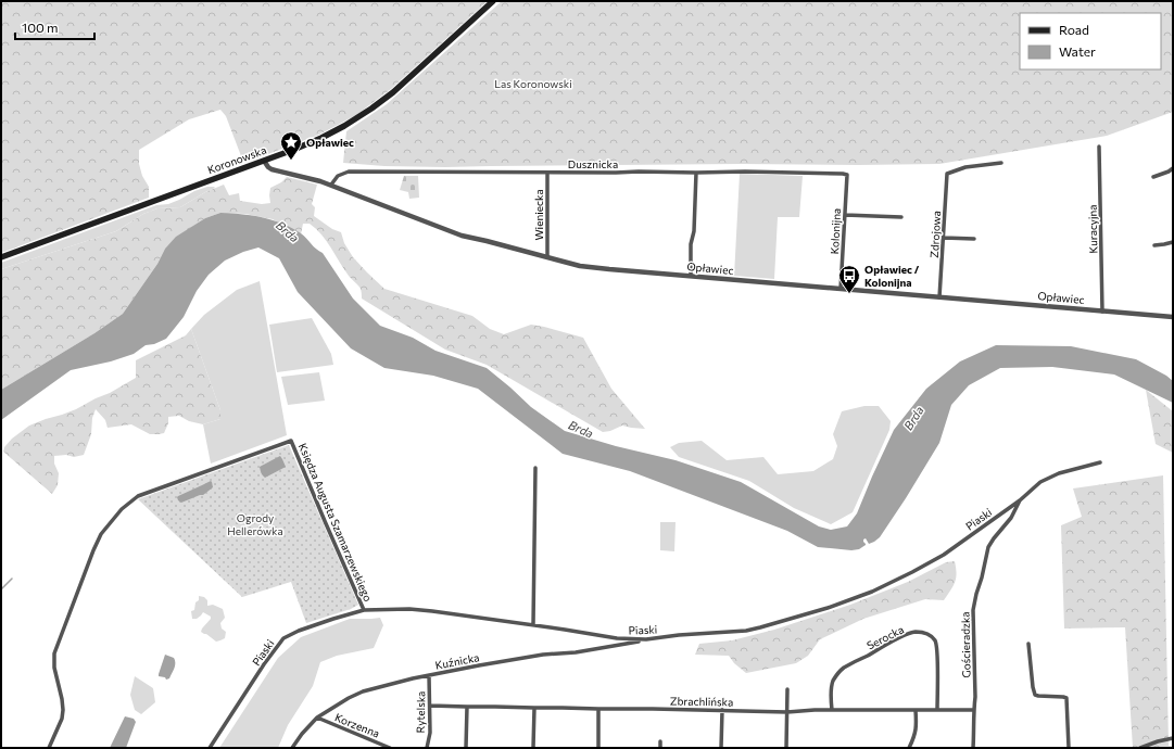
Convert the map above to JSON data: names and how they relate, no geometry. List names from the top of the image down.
{
  "streets": {
    "main road": ["Koronowska"],
    "street": [
      "Dusznicka",
      "Wieniecka",
      "Kuracyjna",
      "Kolonijna",
      "Zdrojowa",
      "Opławiec",
      "Piaski",
      "Księdza Augusta Szamarzewskiego",
      "Serocka",
      "Gościeradzka",
      "Kuźnicka",
      "Zbrachlińska",
      "Rytelska",
      "Korzenna"
    ]
  },
  "crossings": [
    ["Koronowska", "Opławiec"],
    ["Dusznicka", "Wieniecka"],
    ["Dusznicka", "Kolonijna"],
    ["Dusznicka", "Opławiec"],
    ["Wieniecka", "Opławiec"],
    ["Kuracyjna", "Opławiec"],
    ["Kolonijna", "Opławiec"],
    ["Zdrojowa", "Opławiec"],
    ["Piaski", "Księdza Augusta Szamarzewskiego"],
    ["Piaski", "Gościeradzka"],
    ["Piaski", "Kuźnicka"],
    ["Serocka", "Zbrachlińska"],
    ["Gościeradzka", "Zbrachlińska"],
    ["Kuźnicka", "Rytelska"],
    ["Kuźnicka", "Korzenna"],
    ["Zbrachlińska", "Rytelska"]
  ],
  "water": ["Brda"],
  "parks": ["Las Koronowski", "Ogrody Hellerówka"],
  "places": {
    "place": ["Opławiec"],
    "bus stop": ["Opławiec / Kolonijna"]
  },
  "legend": ["Road", "Water"],
  "scale_bar": "100 m"
}
